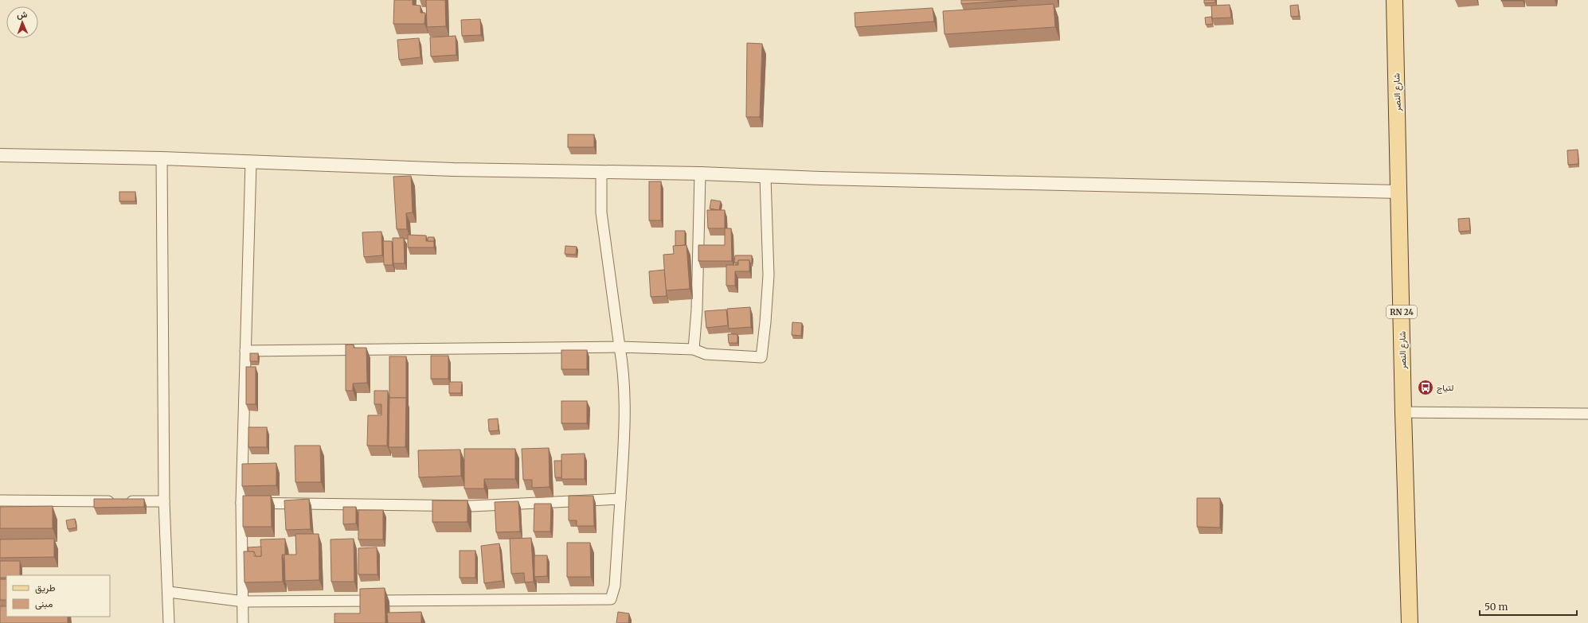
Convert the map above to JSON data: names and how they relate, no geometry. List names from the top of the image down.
{
  "streets": {
    "main road": ["شارع النصر", "RN 24"]
  },
  "places": {
    "bus stop": ["لتياج"]
  },
  "legend": ["طريق", "مبنى"],
  "scale_bar": "50 m",
  "north": "top"
}
